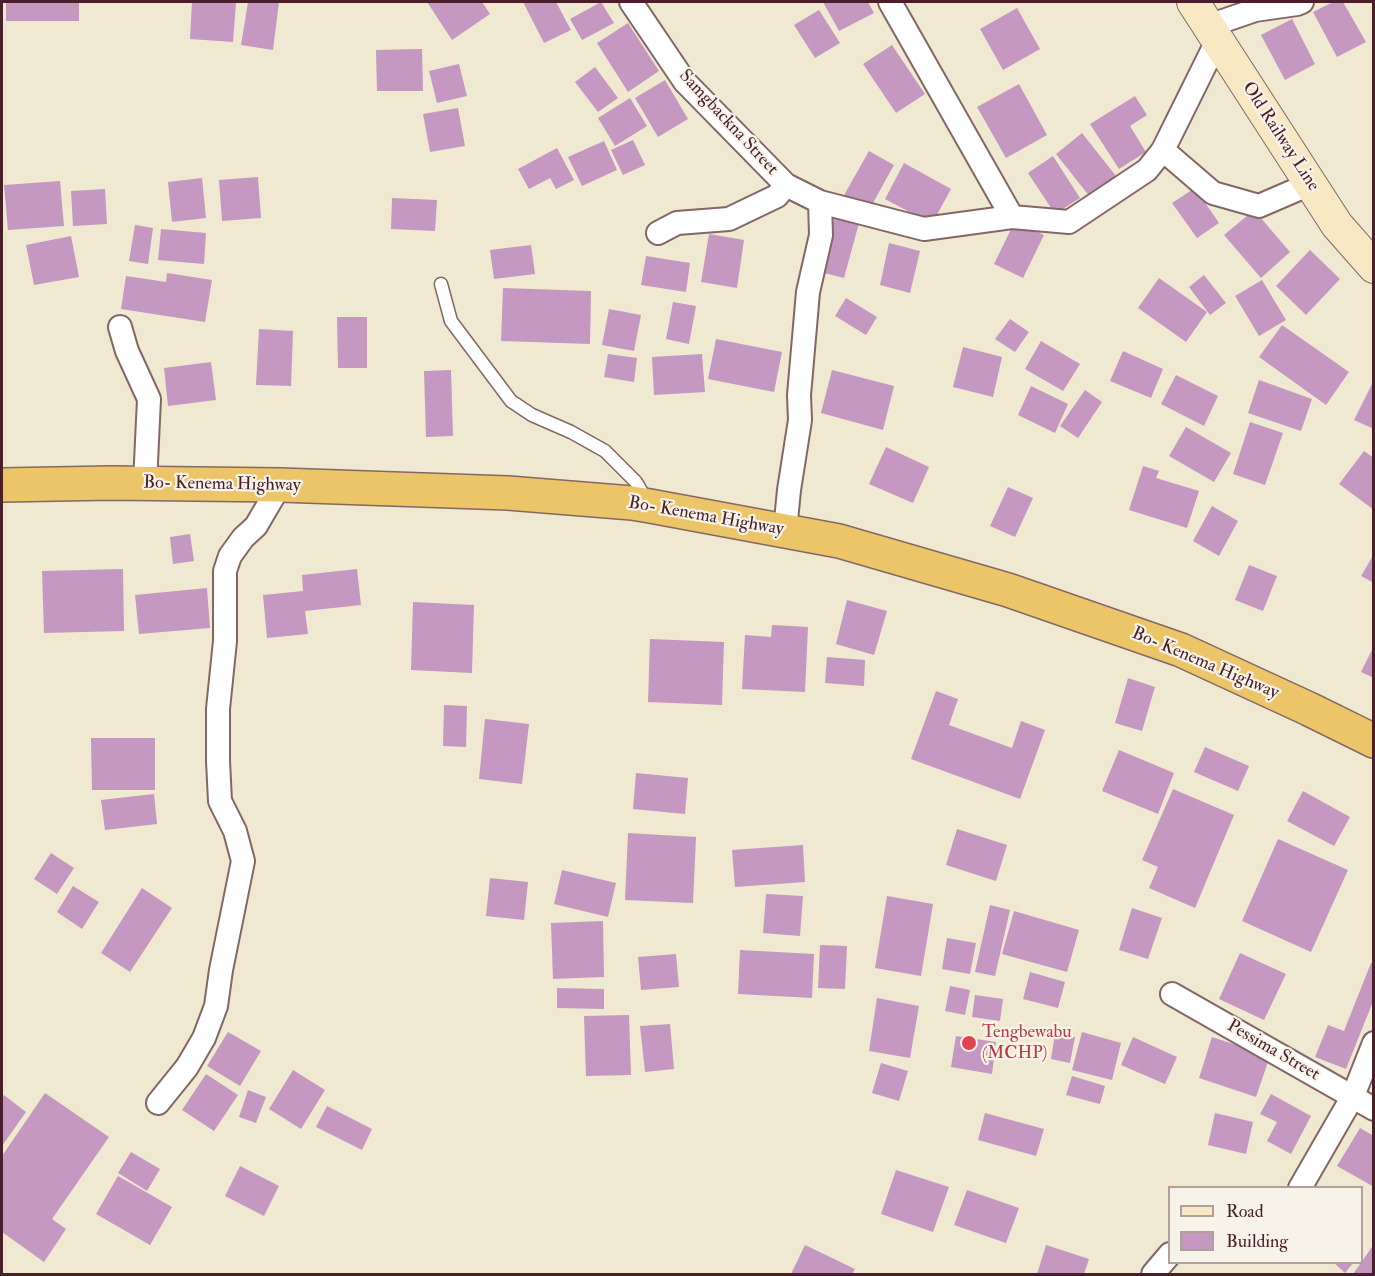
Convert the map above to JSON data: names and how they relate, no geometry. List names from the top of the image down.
{
  "streets": {
    "highway": ["Bo- Kenema Highway"],
    "street": ["Samgbackna Street", "Old Railway Line", "Pessima Street"]
  },
  "crossings": [
    ["Samgbackna Street", "Old Railway Line"]
  ],
  "places": ["Tengbewabu (MCHP)"],
  "legend": ["Road", "Building"]
}
